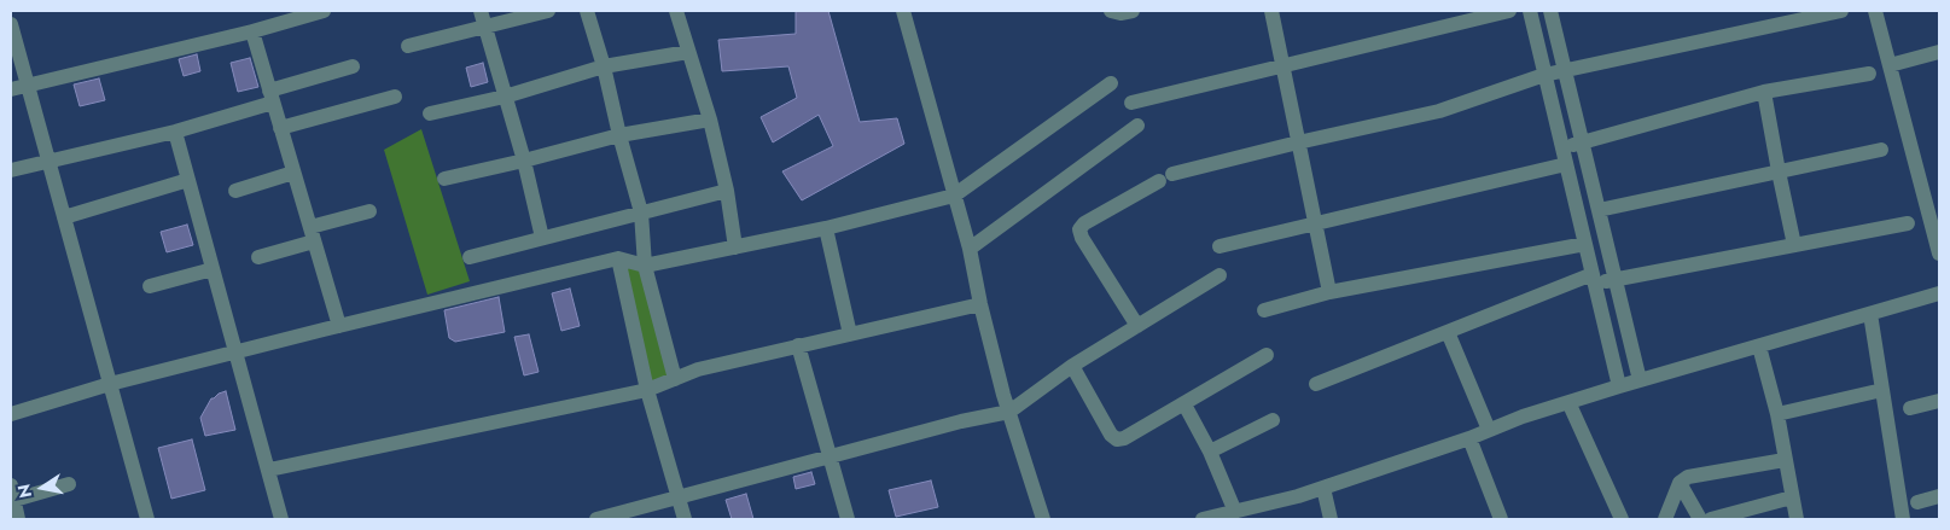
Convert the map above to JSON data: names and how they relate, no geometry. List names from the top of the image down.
{
  "north": "left"
}
